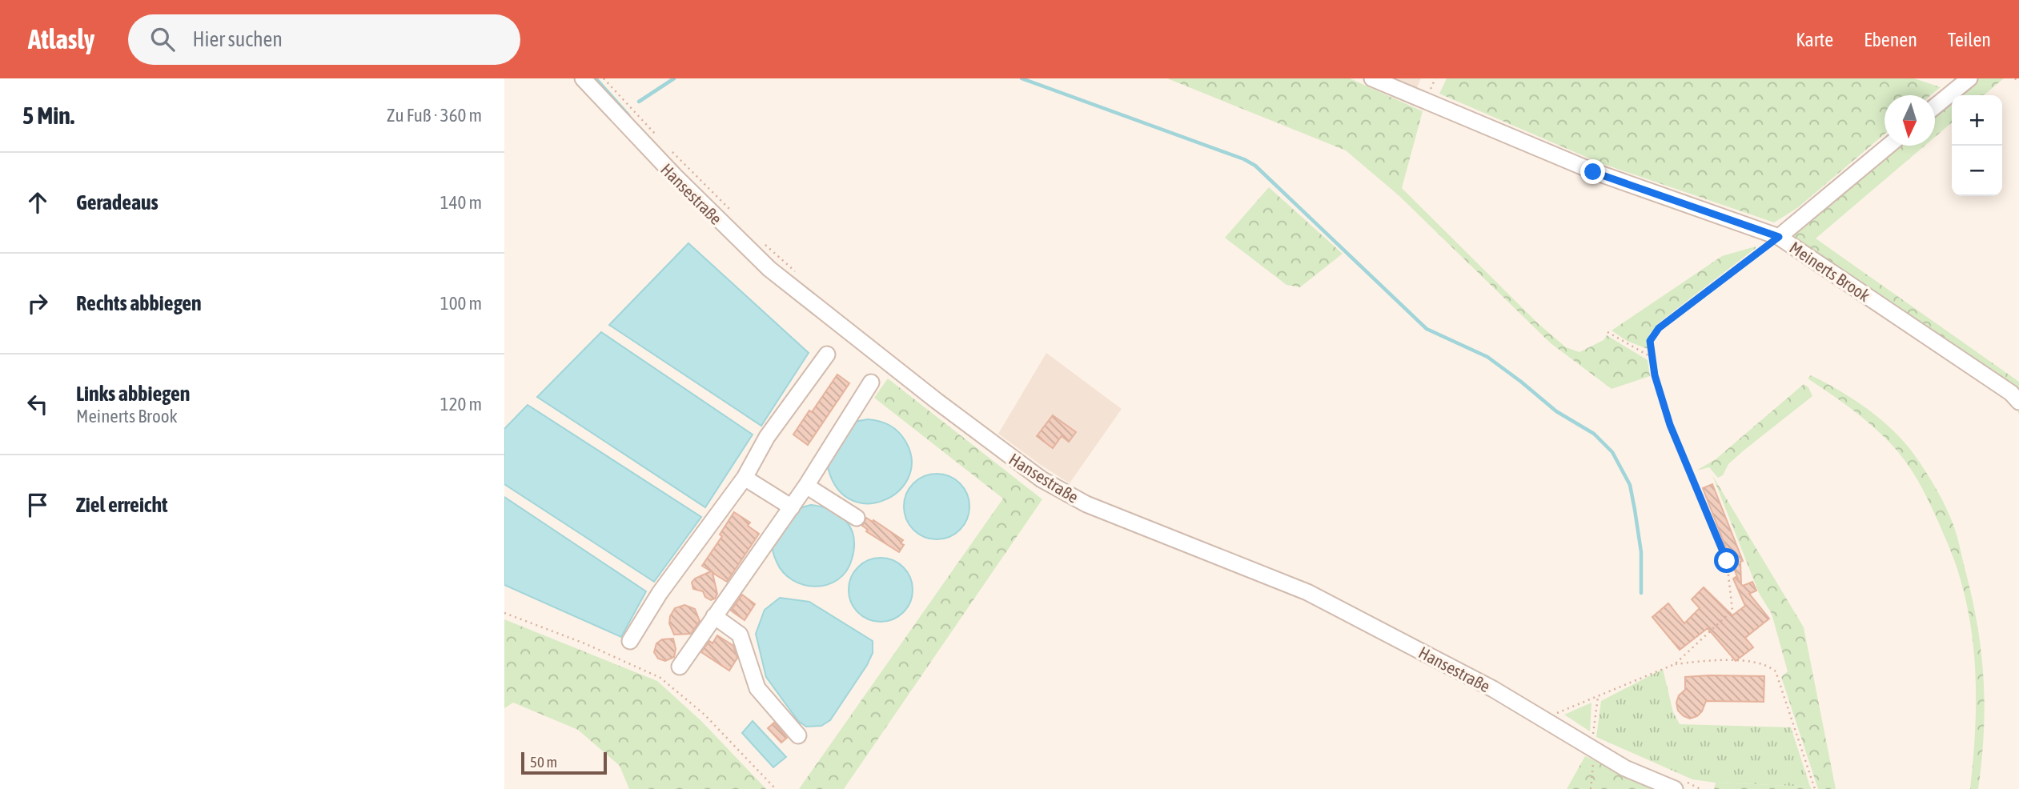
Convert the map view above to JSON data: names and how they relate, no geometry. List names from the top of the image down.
{
  "streets": {
    "street": ["Hansestraße", "Meinerts Brook"]
  },
  "scale_bar": "50 m",
  "north": "bottom",
  "page": {
    "header": "Atlasly",
    "search": "Hier suchen",
    "nav": ["Karte", "Ebenen", "Teilen"],
    "heading": ["5 Min.", "Zu Fuß · 360 m"],
    "map_buttons": ["+", "−"],
    "list": [
      ["Geradeaus", "140 m"],
      ["Rechts abbiegen", "100 m"],
      ["Links abbiegen", "Meinerts Brook", "120 m"],
      "Ziel erreicht"
    ],
    "scale": "50 m"
  }
}
